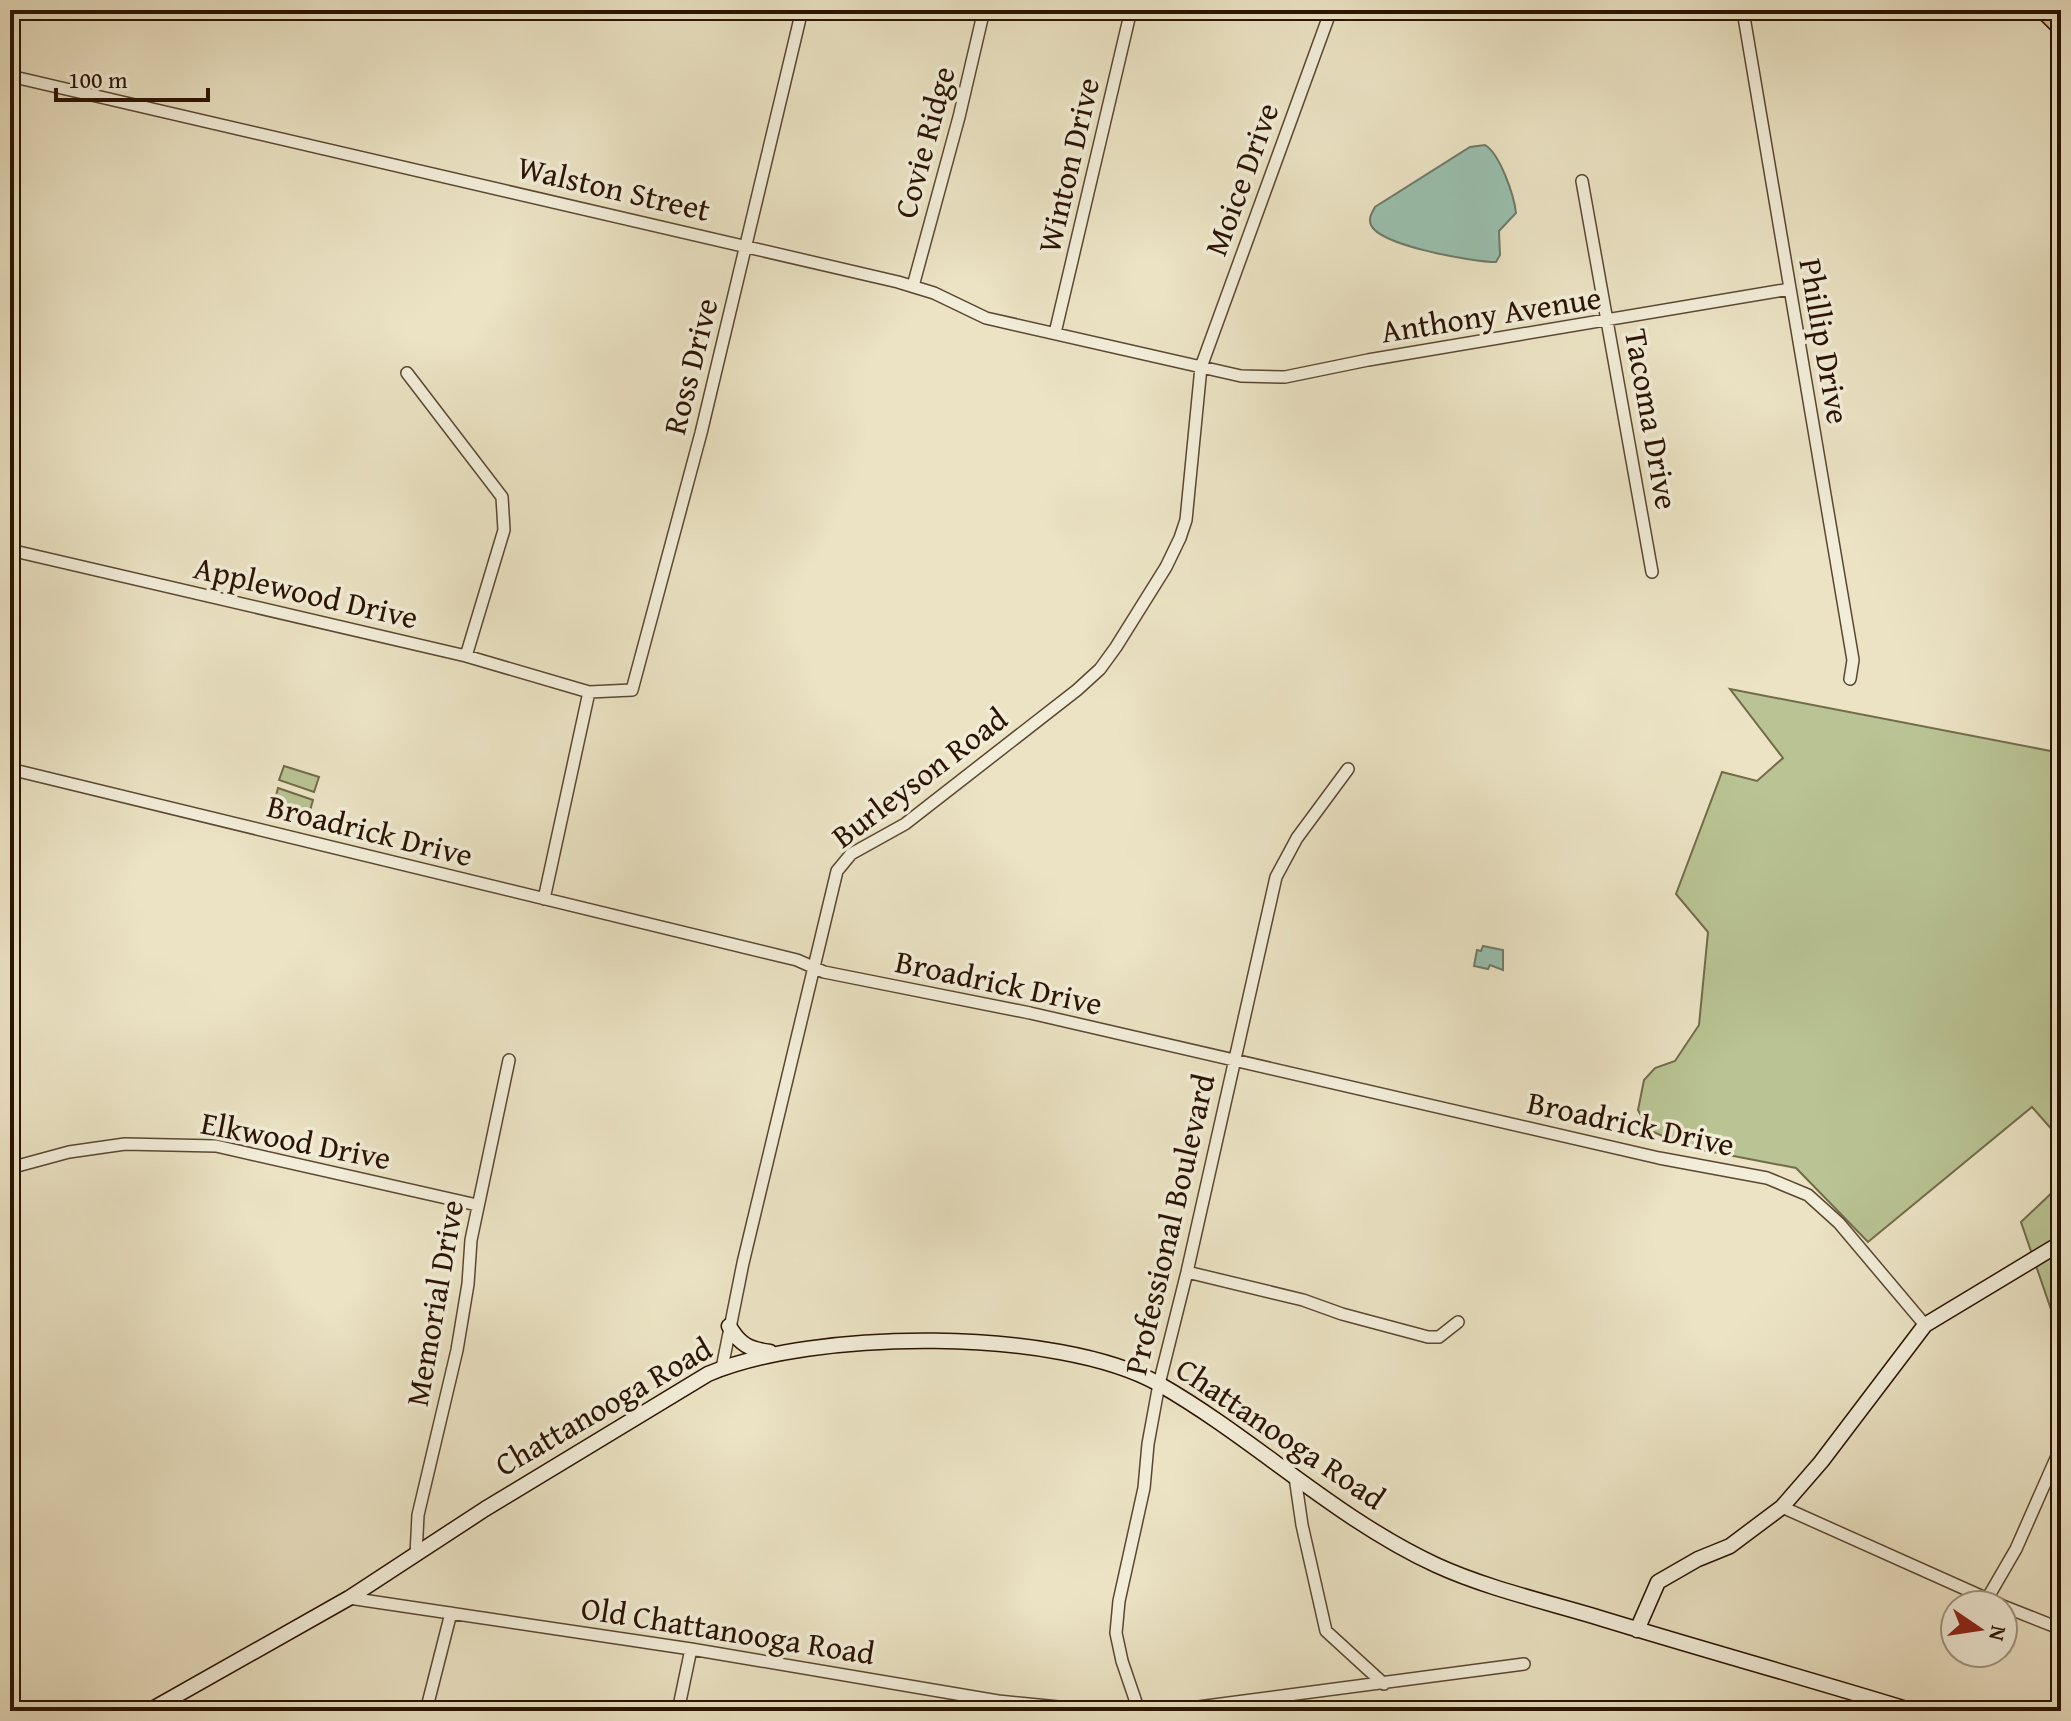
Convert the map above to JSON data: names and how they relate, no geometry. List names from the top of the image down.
{
  "streets": {
    "main road": ["Chattanooga Road"],
    "street": [
      "Covie Ridge",
      "Winton Drive",
      "Moice Drive",
      "Walston Street",
      "Anthony Avenue",
      "Phillip Drive",
      "Ross Drive",
      "Tacoma Drive",
      "Applewood Drive",
      "Burleyson Road",
      "Broadrick Drive",
      "Elkwood Drive",
      "Professional Boulevard",
      "Memorial Drive",
      "Old Chattanooga Road"
    ]
  },
  "crossings": [
    ["Covie Ridge", "Walston Street"],
    ["Winton Drive", "Walston Street"],
    ["Moice Drive", "Walston Street"],
    ["Moice Drive", "Anthony Avenue"],
    ["Moice Drive", "Burleyson Road"],
    ["Walston Street", "Anthony Avenue"],
    ["Walston Street", "Ross Drive"],
    ["Walston Street", "Burleyson Road"],
    ["Anthony Avenue", "Phillip Drive"],
    ["Anthony Avenue", "Tacoma Drive"],
    ["Anthony Avenue", "Burleyson Road"],
    ["Ross Drive", "Applewood Drive"],
    ["Burleyson Road", "Broadrick Drive"],
    ["Burleyson Road", "Chattanooga Road"],
    ["Broadrick Drive", "Professional Boulevard"],
    ["Elkwood Drive", "Memorial Drive"],
    ["Professional Boulevard", "Chattanooga Road"],
    ["Memorial Drive", "Chattanooga Road"],
    ["Chattanooga Road", "Old Chattanooga Road"]
  ],
  "scale_bar": "100 m",
  "north": "right"
}
